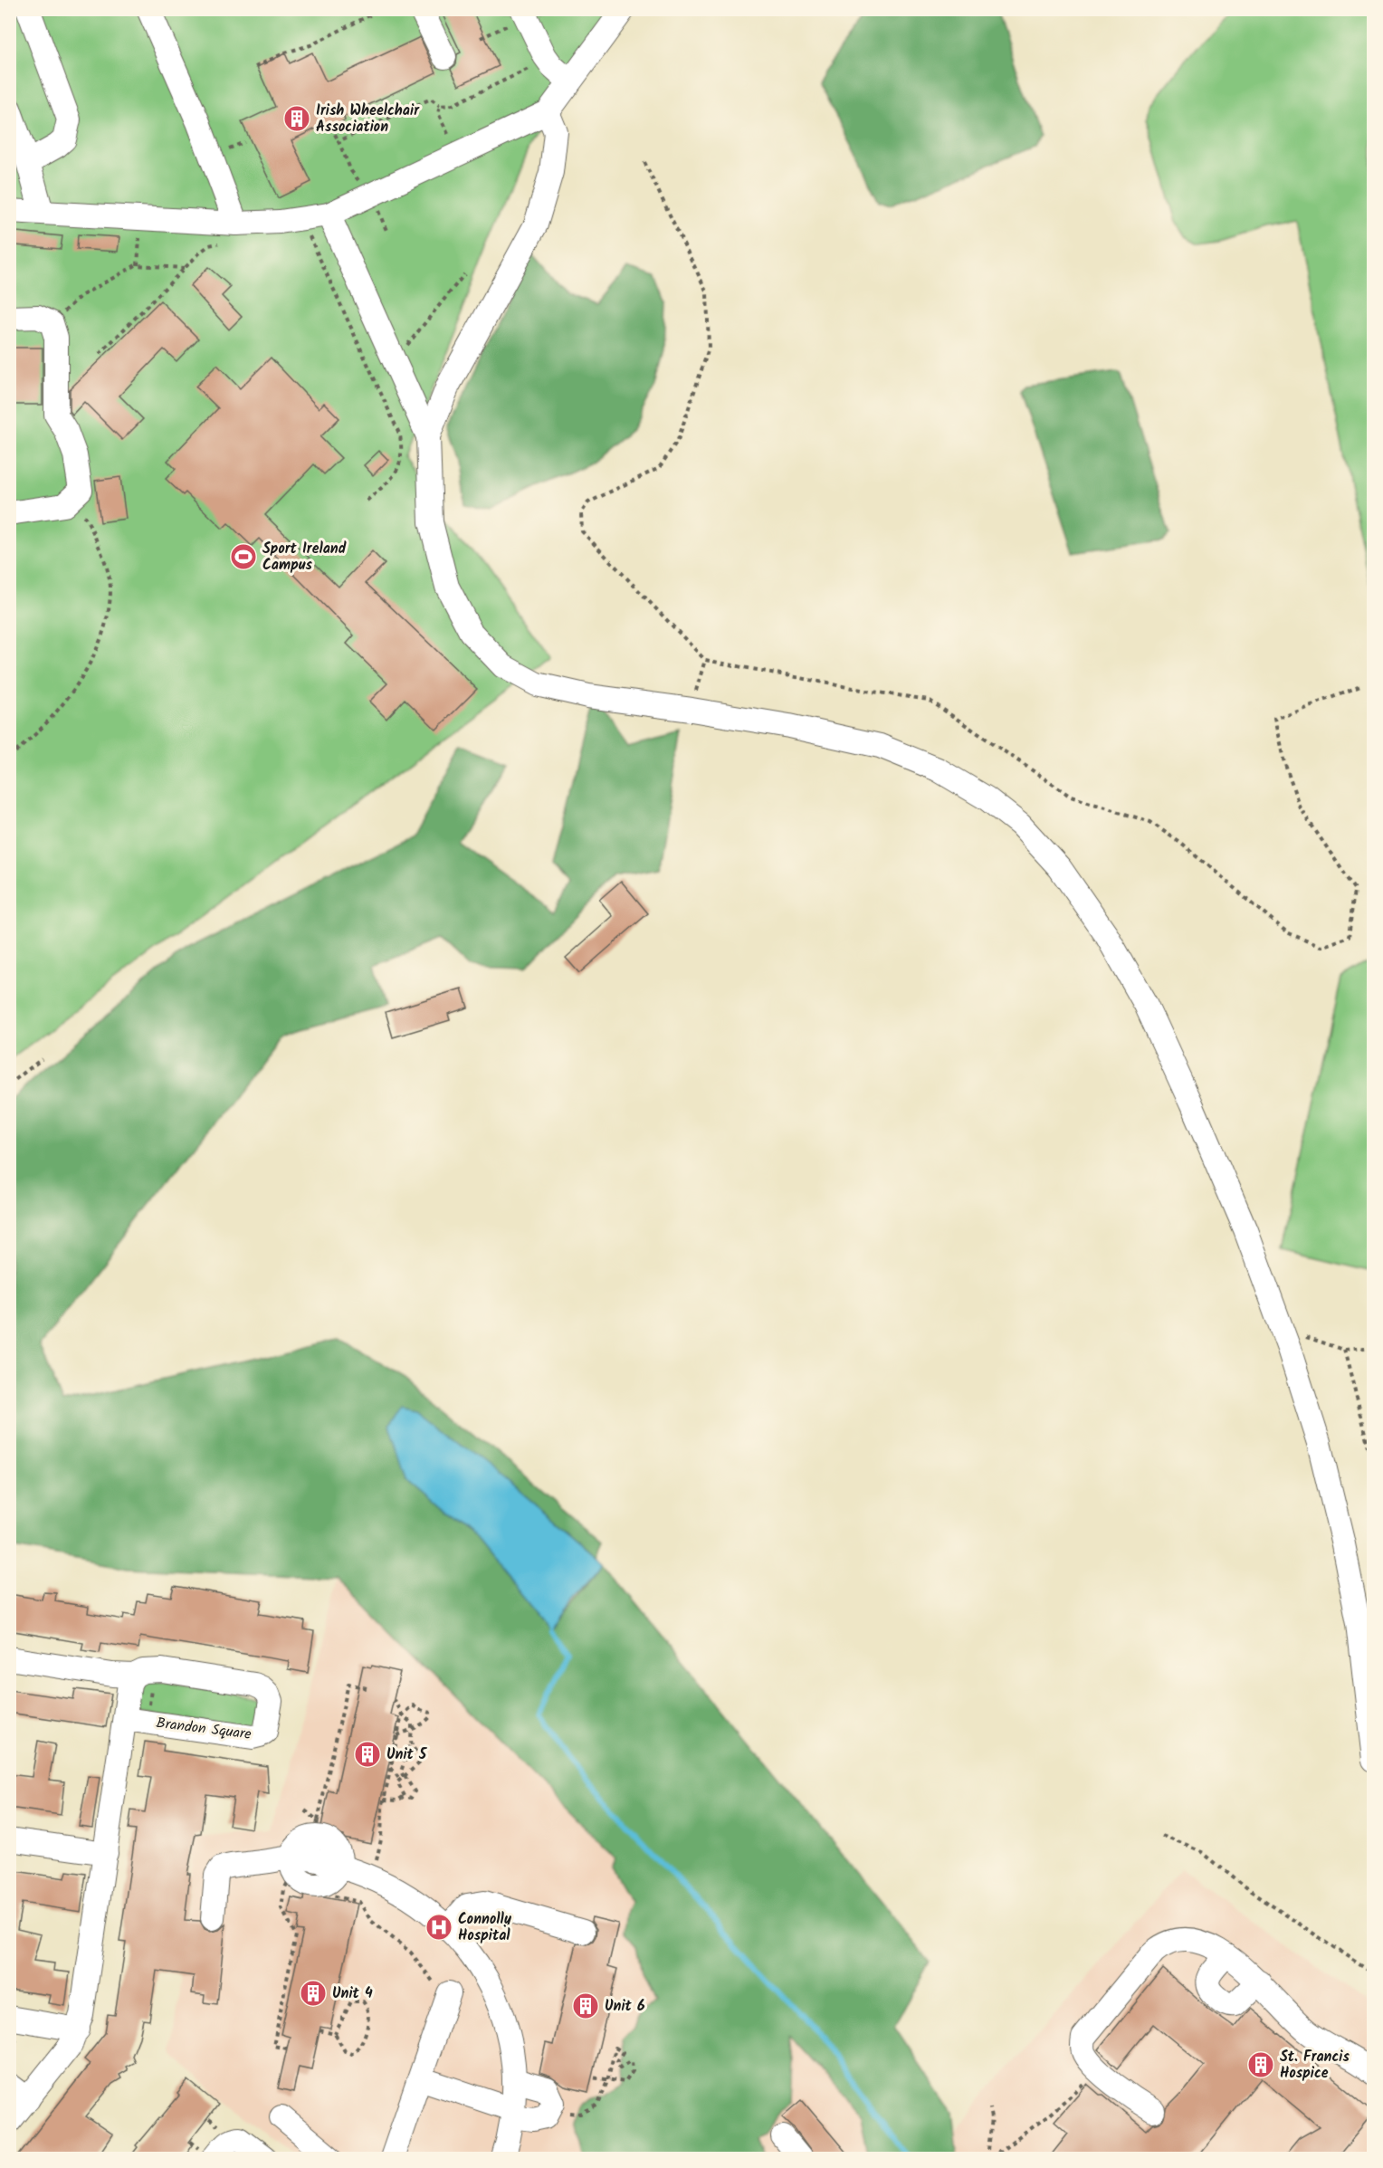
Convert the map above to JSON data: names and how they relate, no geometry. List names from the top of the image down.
{
  "streets": {
    "street": ["Brandon Square"]
  },
  "places": {
    "building": [
      "Irish Wheelchair Association",
      "Unit 5",
      "Unit 4",
      "Unit 6",
      "St. Francis Hospice"
    ],
    "sports": ["Sport Ireland Campus"],
    "hospital": ["Connolly Hospital"]
  }
}
